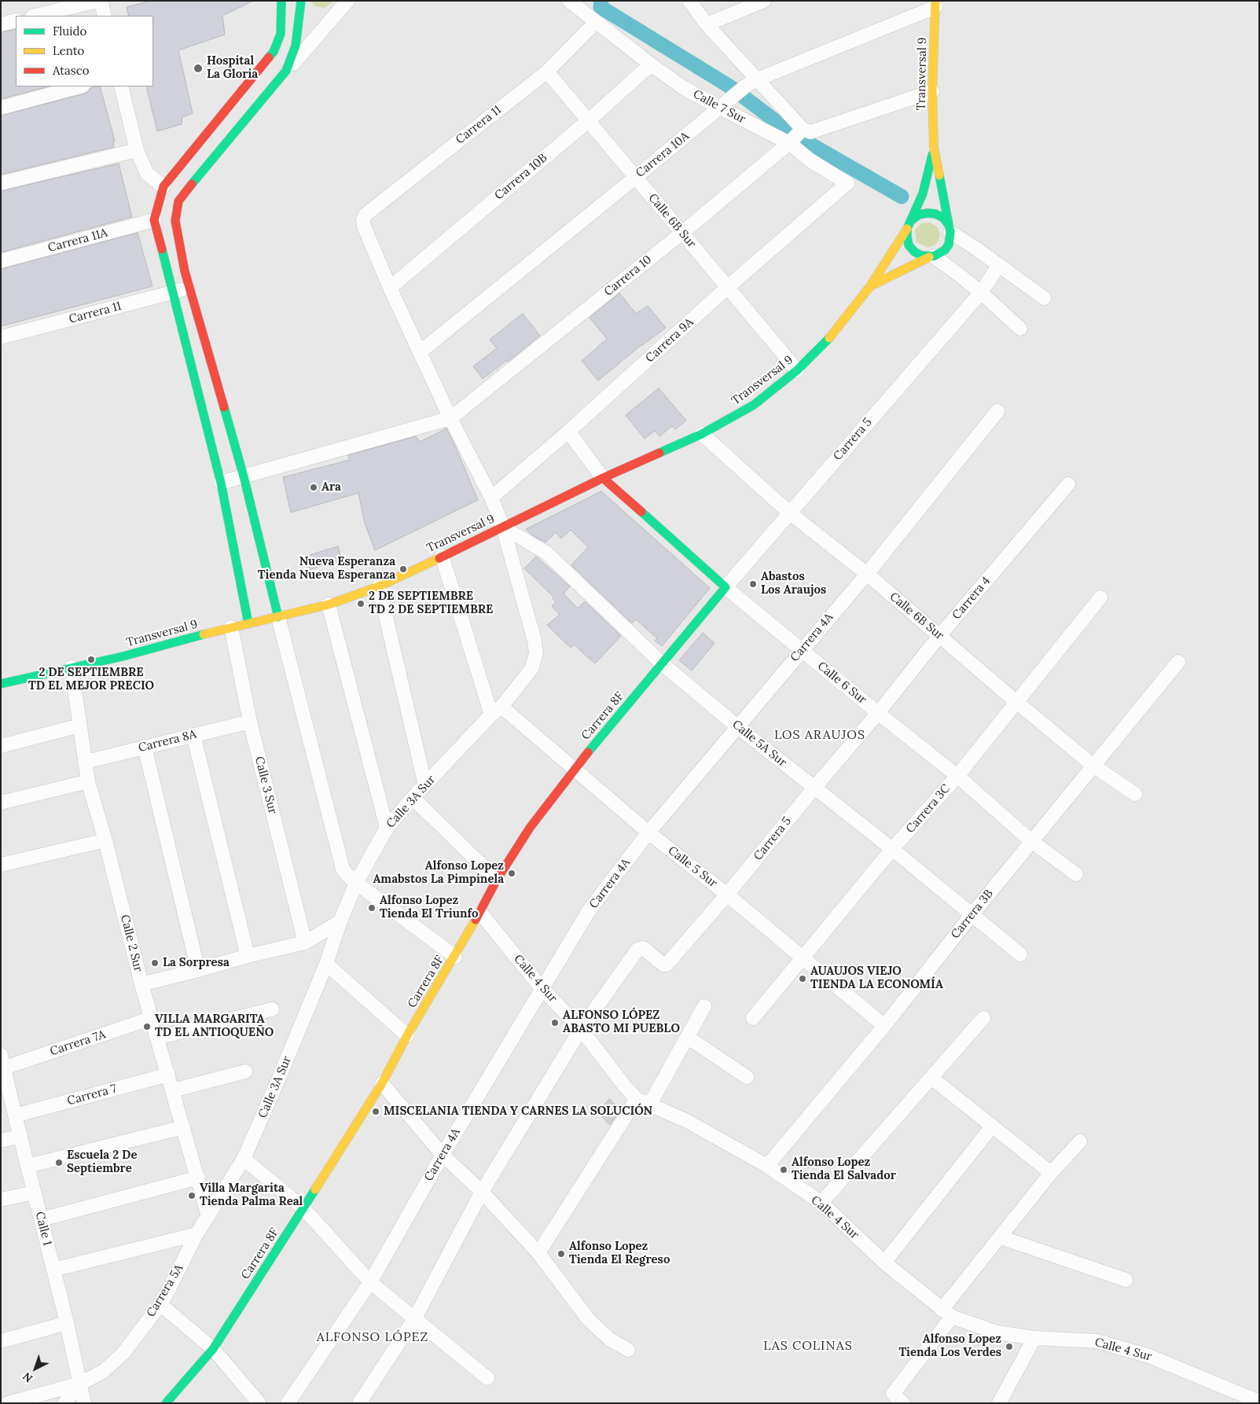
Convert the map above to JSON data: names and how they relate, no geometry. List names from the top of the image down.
{
  "streets": {
    "street": [
      "Transversal 9",
      "Calle 7 Sur",
      "Carrera 11",
      "Carrera 10A",
      "Carrera 10B",
      "Calle 6B Sur",
      "Carrera 11A",
      "Carrera 10",
      "Carrera 9A",
      "Carrera 5",
      "Carrera 4",
      "Carrera 4A",
      "Calle 6 Sur",
      "Carrera 8F",
      "Carrera 8A",
      "Calle 5A Sur",
      "Calle 3 Sur",
      "Calle 3A Sur",
      "Carrera 3C",
      "Calle 5 Sur",
      "Carrera 3B",
      "Calle 2 Sur",
      "Calle 4 Sur",
      "Carrera 7A",
      "Carrera 7",
      "Calle 1",
      "Carrera 5A"
    ]
  },
  "crossings": [
    ["Transversal 9", "Carrera 10A"],
    ["Transversal 9", "Calle 6B Sur"],
    ["Transversal 9", "Carrera 10"],
    ["Transversal 9", "Calle 6 Sur"],
    ["Transversal 9", "Calle 5A Sur"],
    ["Transversal 9", "Calle 3 Sur"],
    ["Transversal 9", "Calle 3A Sur"],
    ["Transversal 9", "Calle 2 Sur"],
    ["Calle 7 Sur", "Carrera 11"],
    ["Calle 7 Sur", "Carrera 10A"],
    ["Calle 7 Sur", "Carrera 10B"],
    ["Calle 7 Sur", "Carrera 10"],
    ["Calle 7 Sur", "Carrera 9A"],
    ["Carrera 11", "Calle 6B Sur"],
    ["Carrera 11", "Calle 3A Sur"],
    ["Carrera 10A", "Calle 6B Sur"],
    ["Carrera 10A", "Calle 3A Sur"],
    ["Carrera 10B", "Calle 6B Sur"],
    ["Carrera 10B", "Calle 3A Sur"],
    ["Calle 6B Sur", "Carrera 10"],
    ["Calle 6B Sur", "Carrera 9A"],
    ["Calle 6B Sur", "Carrera 5"],
    ["Calle 6B Sur", "Carrera 4"],
    ["Calle 6B Sur", "Carrera 4A"],
    ["Calle 6B Sur", "Carrera 3C"],
    ["Calle 6B Sur", "Carrera 3B"],
    ["Carrera 10", "Calle 3A Sur"],
    ["Carrera 9A", "Calle 6 Sur"],
    ["Carrera 9A", "Calle 3A Sur"],
    ["Carrera 5", "Carrera 4"],
    ["Carrera 5", "Calle 6 Sur"],
    ["Carrera 5", "Carrera 8F"],
    ["Carrera 5", "Calle 5A Sur"],
    ["Carrera 5", "Calle 5 Sur"],
    ["Carrera 5", "Calle 4 Sur"],
    ["Carrera 4", "Calle 6 Sur"],
    ["Carrera 4A", "Calle 6 Sur"],
    ["Carrera 4A", "Calle 5A Sur"],
    ["Carrera 4A", "Calle 5 Sur"],
    ["Carrera 4A", "Calle 4 Sur"],
    ["Calle 6 Sur", "Carrera 8F"],
    ["Calle 6 Sur", "Carrera 3C"],
    ["Calle 6 Sur", "Carrera 3B"],
    ["Carrera 8F", "Calle 5A Sur"],
    ["Carrera 8F", "Calle 5 Sur"],
    ["Carrera 8F", "Calle 4 Sur"],
    ["Carrera 8A", "Calle 3 Sur"],
    ["Carrera 8A", "Calle 2 Sur"],
    ["Calle 5A Sur", "Calle 3A Sur"],
    ["Calle 5A Sur", "Carrera 3C"],
    ["Calle 5A Sur", "Carrera 3B"],
    ["Calle 3A Sur", "Calle 5 Sur"],
    ["Calle 3A Sur", "Carrera 5A"],
    ["Carrera 3C", "Calle 5 Sur"],
    ["Calle 5 Sur", "Carrera 3B"],
    ["Carrera 3B", "Calle 4 Sur"],
    ["Calle 2 Sur", "Carrera 7A"],
    ["Calle 2 Sur", "Carrera 7"],
    ["Calle 2 Sur", "Carrera 5A"],
    ["Carrera 7A", "Calle 1"],
    ["Carrera 7", "Calle 1"],
    ["Calle 1", "Carrera 5A"]
  ],
  "districts": ["LOS ARAUJOS", "ALFONSO LÓPEZ", "LAS COLINAS"],
  "places": [
    "Hospital La Gloria",
    "Ara",
    "Nueva Esperanza Tienda Nueva Esperanza",
    "Abastos Los Araujos",
    "2 DE SEPTIEMBRE TD 2 DE SEPTIEMBRE",
    "2 DE SEPTIEMBRE TD EL MEJOR PRECIO",
    "Alfonso Lopez Amabstos La Pimpinela",
    "Alfonso Lopez Tienda El Triunfo",
    "La Sorpresa",
    "AUAUJOS VIEJO TIENDA LA ECONOMÍA",
    "ALFONSO LÓPEZ ABASTO MI PUEBLO",
    "VILLA MARGARITA TD EL ANTIOQUEÑO",
    "MISCELANIA TIENDA Y CARNES LA SOLUCIÓN",
    "Escuela 2 De Septiembre",
    "Alfonso Lopez Tienda El Salvador",
    "Villa Margarita Tienda Palma Real",
    "Alfonso Lopez Tienda El Regreso",
    "Alfonso Lopez Tienda Los Verdes"
  ],
  "legend": ["Fluido", "Lento", "Atasco"],
  "north": "bottom left"
}
